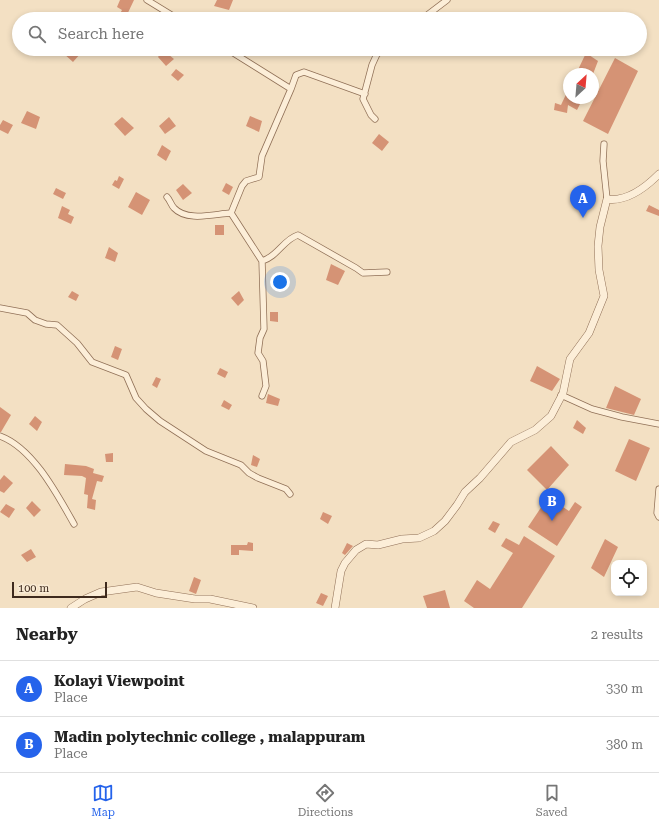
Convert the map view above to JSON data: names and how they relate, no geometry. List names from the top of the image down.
{
  "scale_bar": "100 m",
  "north": "top right",
  "page": {
    "search": "Search here",
    "pins": ["A", "B"],
    "scale": "100 m",
    "heading": ["Nearby", "2 results"],
    "list": [
      {
        "mark": "A",
        "name": "Kolayi Viewpoint",
        "note": "Place",
        "value": "330 m"
      },
      {
        "mark": "B",
        "name": "Madin polytechnic college , malappuram",
        "note": "Place",
        "value": "380 m"
      }
    ],
    "nav": ["Map", "Directions", "Saved"]
  }
}
